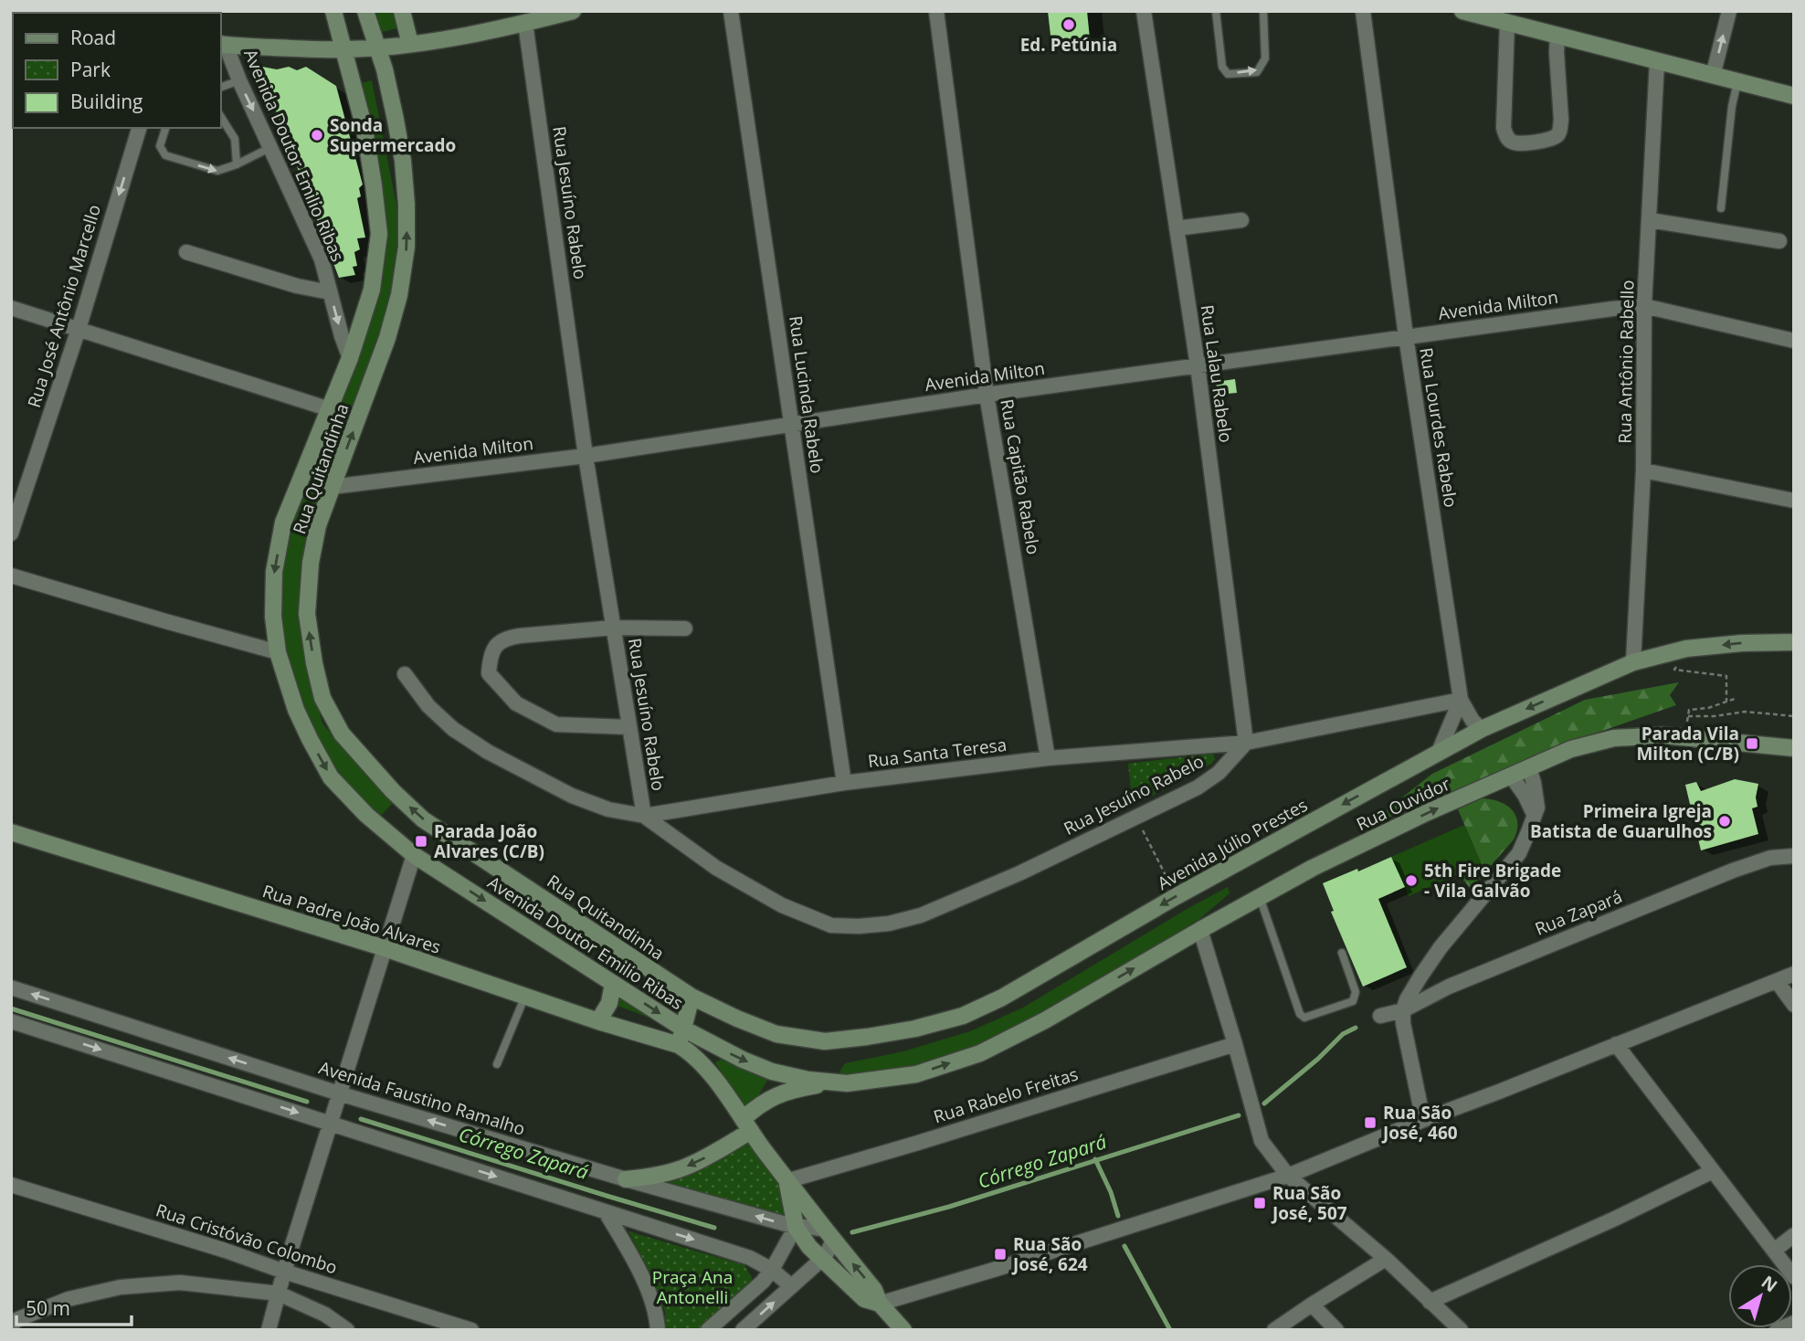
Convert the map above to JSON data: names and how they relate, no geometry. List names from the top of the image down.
{
  "streets": {
    "main road": [
      "Avenida Doutor Emilio Ribas",
      "Rua Quitandinha",
      "Rua Ouvidor",
      "Avenida Júlio Prestes",
      "Rua Padre João Alvares"
    ],
    "street": [
      "Rua Jesuíno Rabelo",
      "Avenida Milton",
      "Rua José Antônio Marcello",
      "Rua Antônio Rabello",
      "Rua Lalau Rabelo",
      "Rua Lucinda Rabelo",
      "Rua Lourdes Rabelo",
      "Rua Capitão Rabelo",
      "Rua Santa Teresa",
      "Rua Zapará",
      "Rua Rabelo Freitas",
      "Avenida Faustino Ramalho",
      "Rua Cristóvão Colombo"
    ]
  },
  "crossings": [
    ["Avenida Doutor Emilio Ribas", "Rua Quitandinha"],
    ["Avenida Doutor Emilio Ribas", "Avenida Júlio Prestes"],
    ["Avenida Doutor Emilio Ribas", "Rua Padre João Alvares"],
    ["Rua Jesuíno Rabelo", "Avenida Milton"],
    ["Rua Jesuíno Rabelo", "Rua Lalau Rabelo"],
    ["Rua Jesuíno Rabelo", "Rua Santa Teresa"],
    ["Avenida Milton", "Rua Antônio Rabello"],
    ["Avenida Milton", "Rua Lalau Rabelo"],
    ["Avenida Milton", "Rua Lucinda Rabelo"],
    ["Avenida Milton", "Rua Lourdes Rabelo"],
    ["Avenida Milton", "Rua Quitandinha"],
    ["Avenida Milton", "Rua Capitão Rabelo"],
    ["Rua Antônio Rabello", "Avenida Júlio Prestes"],
    ["Rua Lalau Rabelo", "Rua Santa Teresa"],
    ["Rua Lucinda Rabelo", "Rua Santa Teresa"],
    ["Rua Lourdes Rabelo", "Rua Santa Teresa"],
    ["Rua Lourdes Rabelo", "Avenida Júlio Prestes"],
    ["Rua Quitandinha", "Avenida Júlio Prestes"],
    ["Rua Capitão Rabelo", "Rua Santa Teresa"]
  ],
  "one_way": [
    "Avenida Doutor Emilio Ribas",
    "Rua José Antônio Marcello",
    "Rua Quitandinha",
    "Rua Ouvidor"
  ],
  "water": ["Córrego Zapará"],
  "parks": ["Praça Ana Antonelli"],
  "places": {
    "other": [
      "Ed. Petúnia",
      "Sonda Supermercado",
      "Primeira Igreja Batista de Guarulhos",
      "5th Fire Brigade - Vila Galvão"
    ],
    "transit": [
      "Parada Vila Milton (C/B)",
      "Parada João Alvares (C/B)",
      "Rua São José, 460",
      "Rua São José, 507",
      "Rua São José, 624"
    ]
  },
  "legend": ["Road", "Park", "Building"],
  "scale_bar": "50 m",
  "north": "top right"
}
